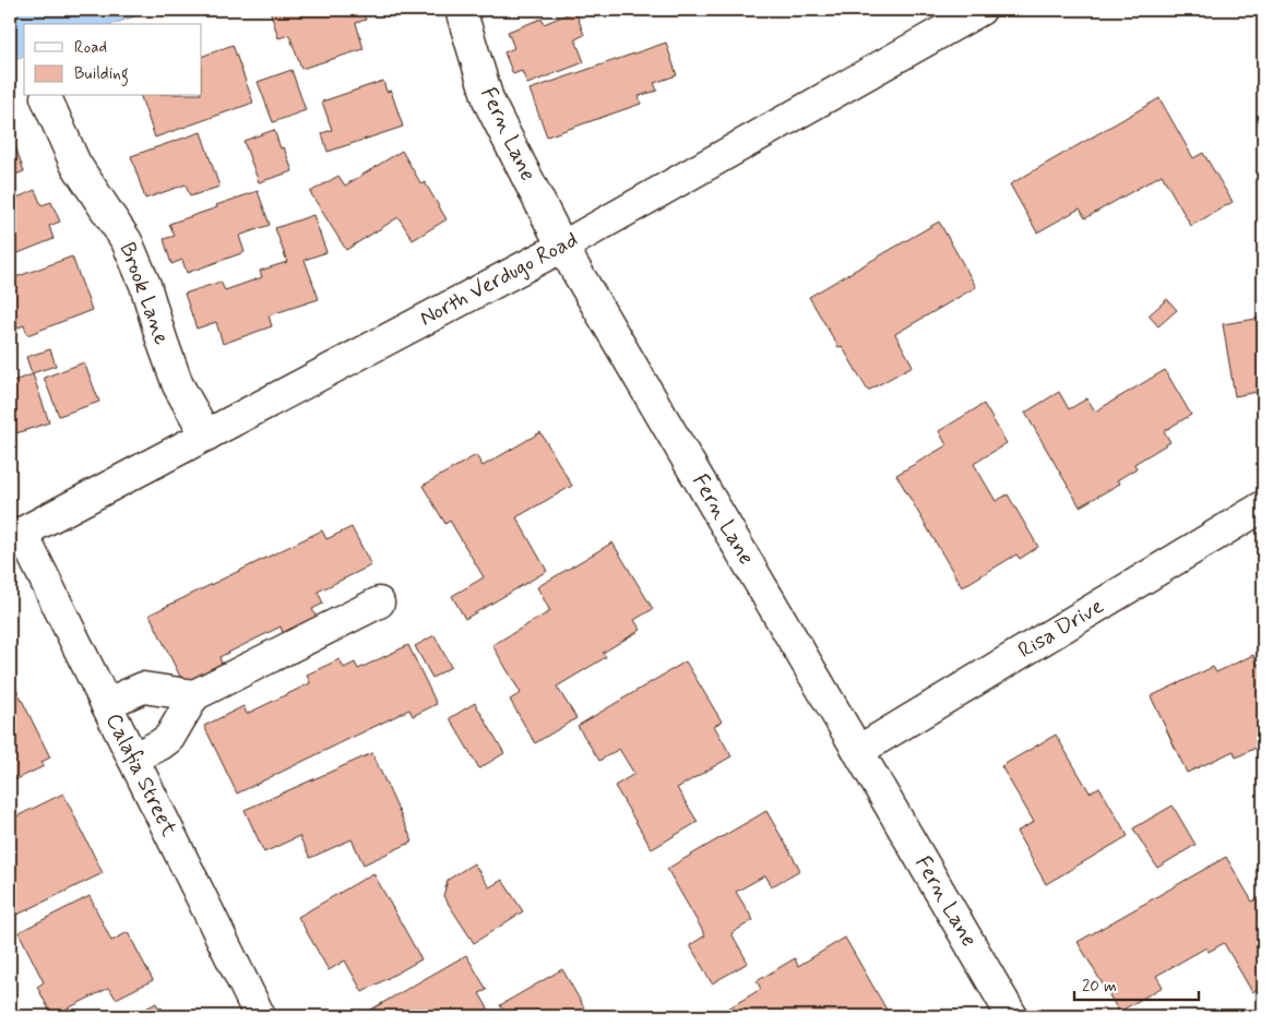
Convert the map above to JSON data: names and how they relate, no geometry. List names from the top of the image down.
{
  "streets": {
    "street": [
      "Fern Lane",
      "North Verdugo Road",
      "Brook Lane",
      "Risa Drive",
      "Calafia Street"
    ]
  },
  "crossings": [
    ["Fern Lane", "North Verdugo Road"],
    ["Fern Lane", "Risa Drive"],
    ["North Verdugo Road", "Brook Lane"],
    ["North Verdugo Road", "Calafia Street"]
  ],
  "legend": ["Road", "Building"],
  "scale_bar": "20 m"
}
